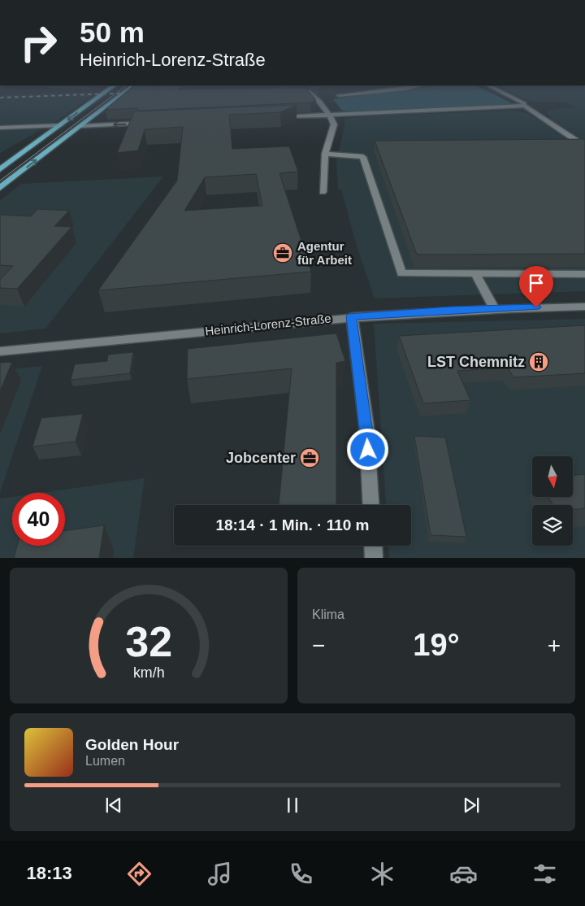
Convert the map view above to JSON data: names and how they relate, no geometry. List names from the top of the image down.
{
  "streets": {
    "street": ["Heinrich-Lorenz-Straße"]
  },
  "places": {
    "office": ["Agentur für Arbeit", "Jobcenter"],
    "building": ["LST Chemnitz"]
  },
  "north": "bottom",
  "page": {
    "turn": ["50 m", "Heinrich-Lorenz-Straße"],
    "limit": "40",
    "trip": "18:14 · 1 Min. · 110 m",
    "tile": "Klima",
    "heat": ["−", "19°", "+"],
    "song": ["Golden Hour", "Lumen"],
    "tabs": "18:13",
    "gauge": ["32", "km/h"]
  }
}
